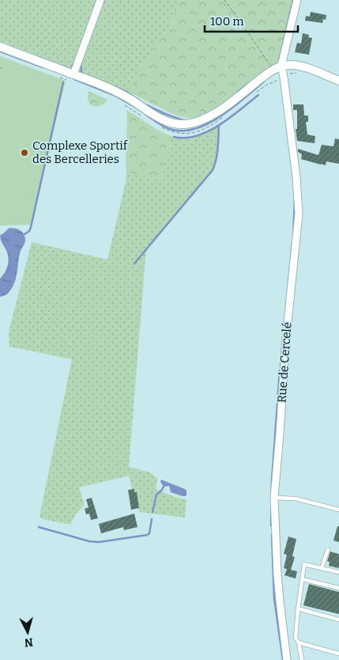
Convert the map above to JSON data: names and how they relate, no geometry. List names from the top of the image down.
{
  "streets": {
    "street": ["Rue de Cercelé"]
  },
  "places": ["Complexe Sportif des Bercelleries"],
  "scale_bar": "100 m",
  "north": "bottom"
}
